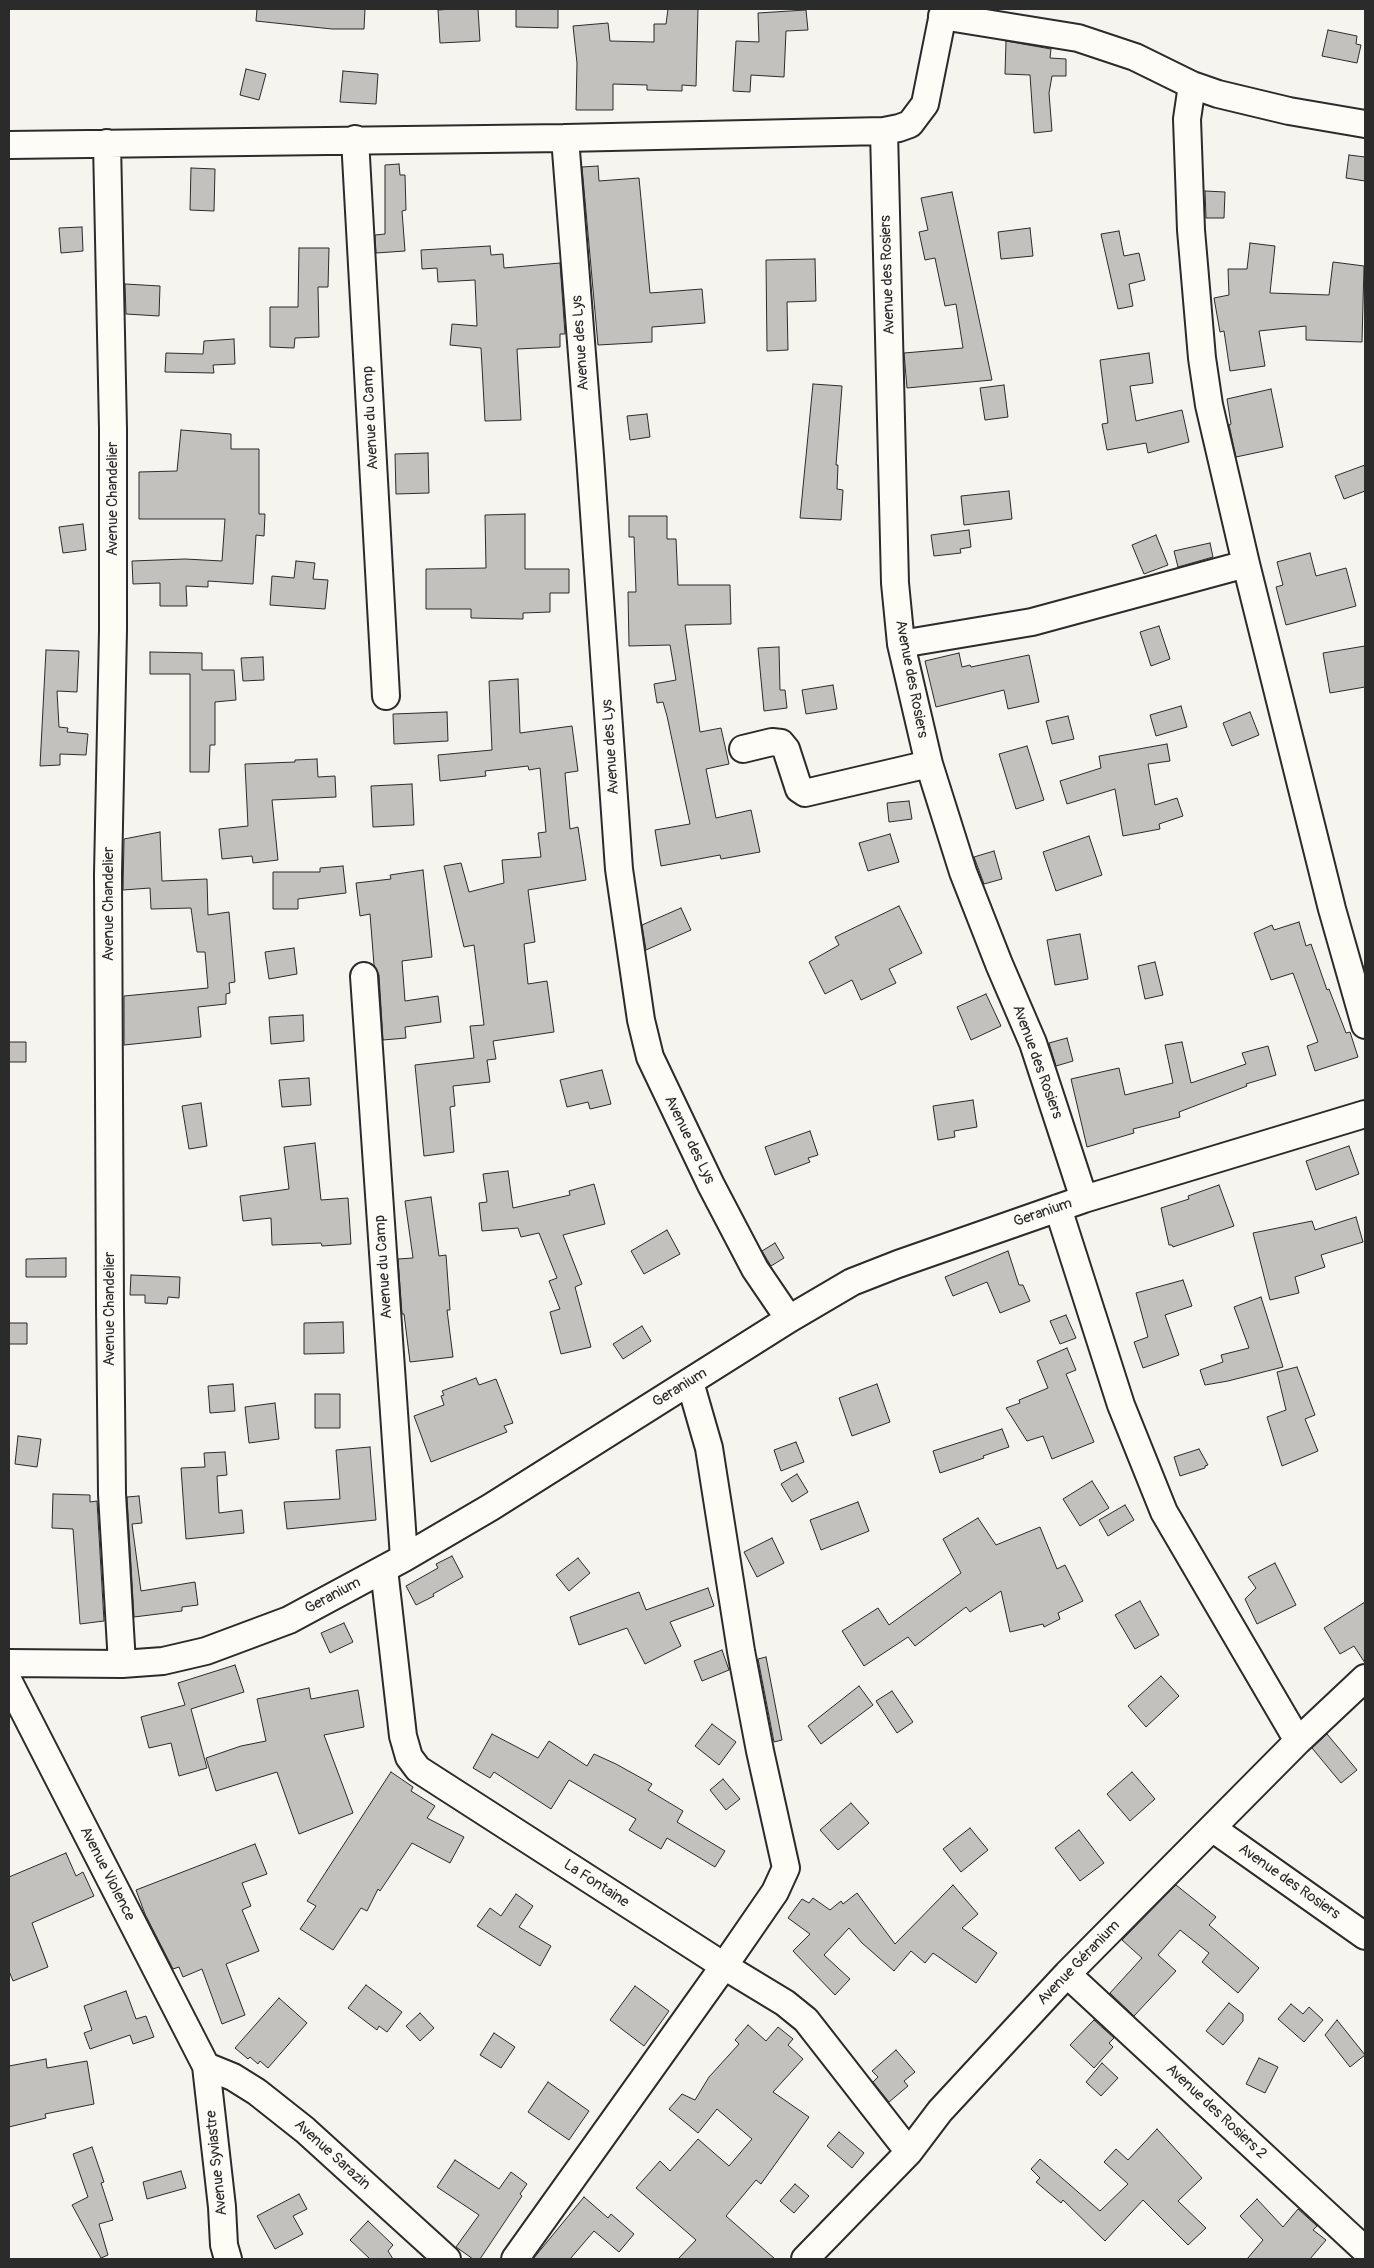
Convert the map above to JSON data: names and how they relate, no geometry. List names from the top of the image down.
{
  "streets": {
    "street": [
      "Avenue des Rosiers",
      "Avenue des Lys",
      "Avenue du Camp",
      "Avenue Chandelier",
      "Geranium",
      "Avenue Violence",
      "La Fontaine",
      "Avenue Géranium",
      "Avenue des Rosiers 2",
      "Avenue Sarazin",
      "Avenue Syviastre"
    ]
  },
  "crossings": [
    ["Avenue des Rosiers", "Geranium"],
    ["Avenue des Rosiers", "Avenue Géranium"],
    ["Avenue des Lys", "Geranium"],
    ["Avenue du Camp", "Geranium"],
    ["Avenue du Camp", "La Fontaine"],
    ["Avenue Chandelier", "Geranium"],
    ["Geranium", "La Fontaine"],
    ["Avenue Violence", "Avenue Sarazin"],
    ["Avenue Violence", "Avenue Syviastre"],
    ["La Fontaine", "Avenue Géranium"],
    ["Avenue Géranium", "Avenue des Rosiers 2"],
    ["Avenue Sarazin", "Avenue Syviastre"]
  ]
}
